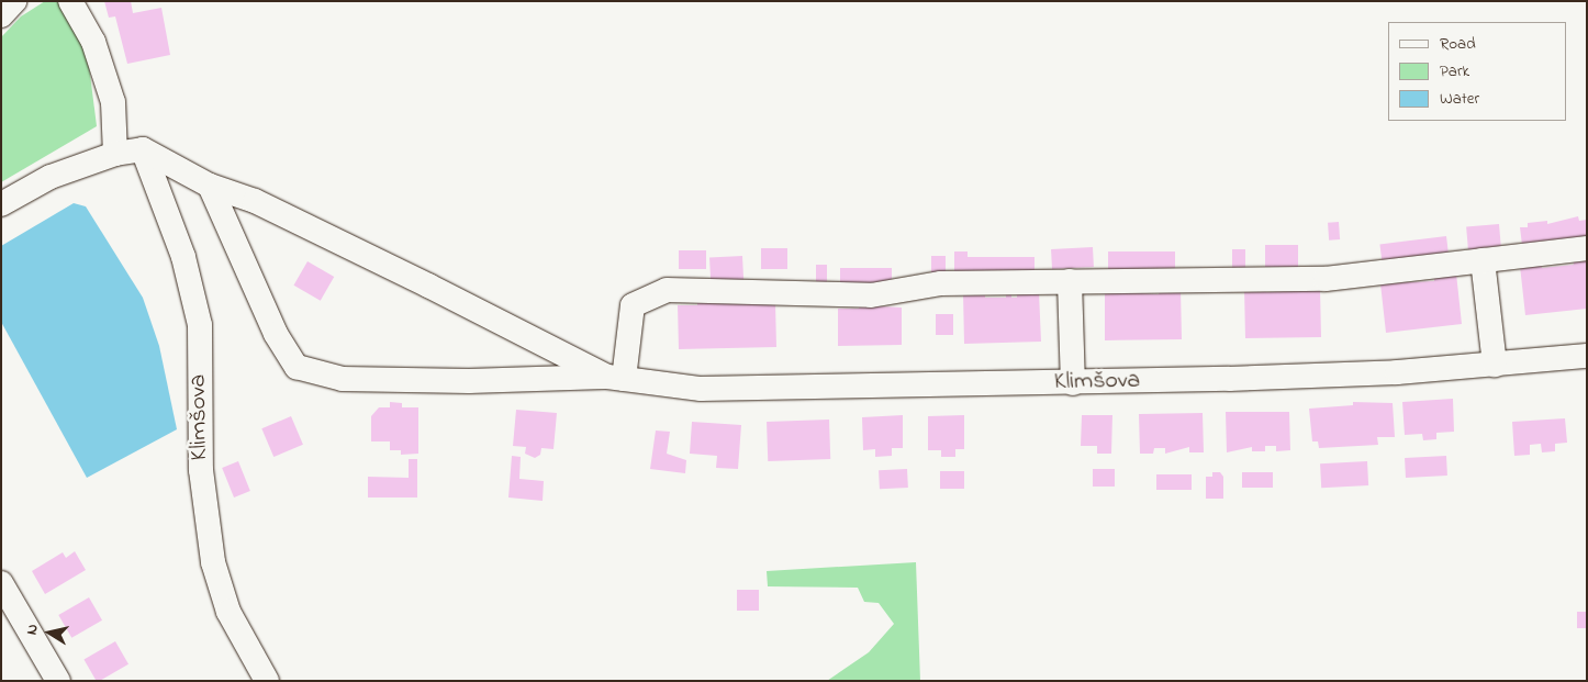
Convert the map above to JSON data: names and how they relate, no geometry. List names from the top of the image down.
{
  "streets": {
    "street": ["Klimšova"]
  },
  "legend": ["Road", "Park", "Water"],
  "north": "left"
}
